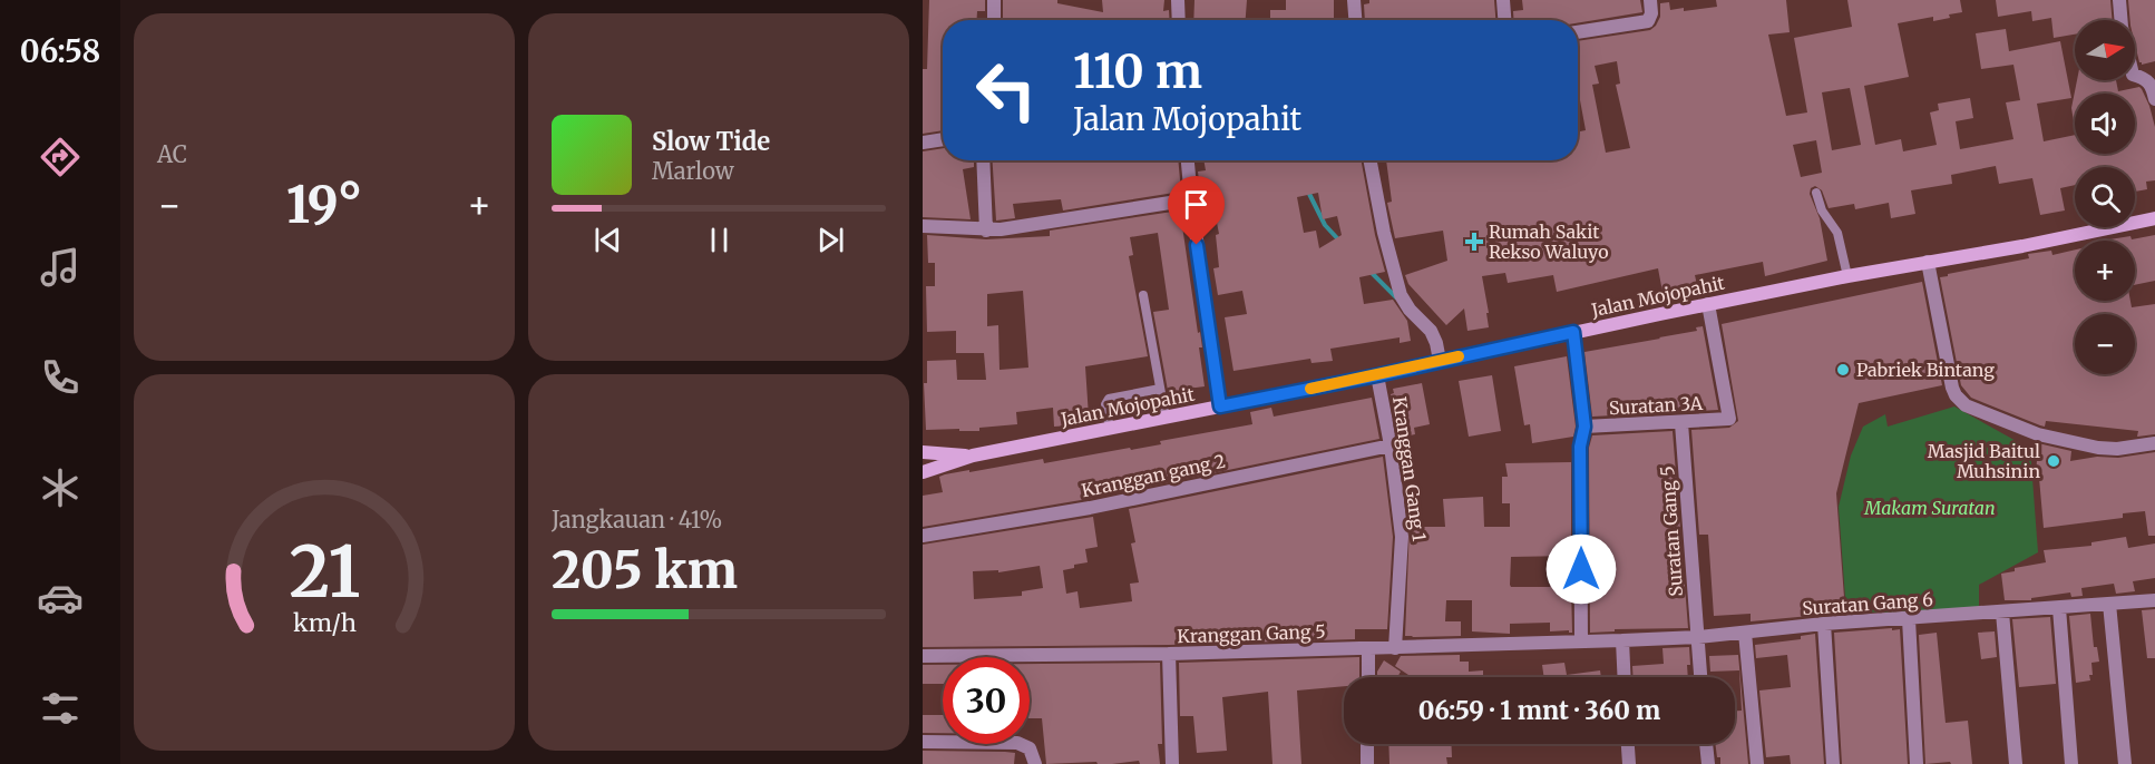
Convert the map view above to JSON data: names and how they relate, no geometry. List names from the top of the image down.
{
  "streets": {
    "main road": ["Jalan Mojopahit"],
    "street": [
      "Suratan 3A",
      "Kranggan Gang 1",
      "Kranggan gang 2",
      "Suratan Gang 5",
      "Suratan Gang 6",
      "Kranggan Gang 5"
    ]
  },
  "crossings": [
    ["Jalan Mojopahit", "Suratan 3A"],
    ["Jalan Mojopahit", "Kranggan Gang 1"],
    ["Suratan 3A", "Suratan Gang 5"],
    ["Kranggan Gang 1", "Kranggan gang 2"],
    ["Kranggan Gang 1", "Kranggan Gang 5"],
    ["Suratan Gang 5", "Suratan Gang 6"],
    ["Suratan Gang 6", "Kranggan Gang 5"]
  ],
  "parks": ["Makam Suratan"],
  "places": {
    "health": ["Rumah Sakit Rekso Waluyo"],
    "other": ["Pabriek Bintang", "Masjid Baitul Muhsinin"]
  },
  "north": "right",
  "page": {
    "tabs": "06:58",
    "tile": [
      "AC",
      ["Jangkauan · 41%", "205 km"]
    ],
    "map_buttons": ["+", "−"],
    "turn": ["110 m", "Jalan Mojopahit"],
    "song": ["Slow Tide", "Marlow"],
    "heat": ["−", "19°", "+"],
    "limit": "30",
    "trip": "06:59 · 1 mnt · 360 m",
    "gauge": ["21", "km/h"]
  }
}
